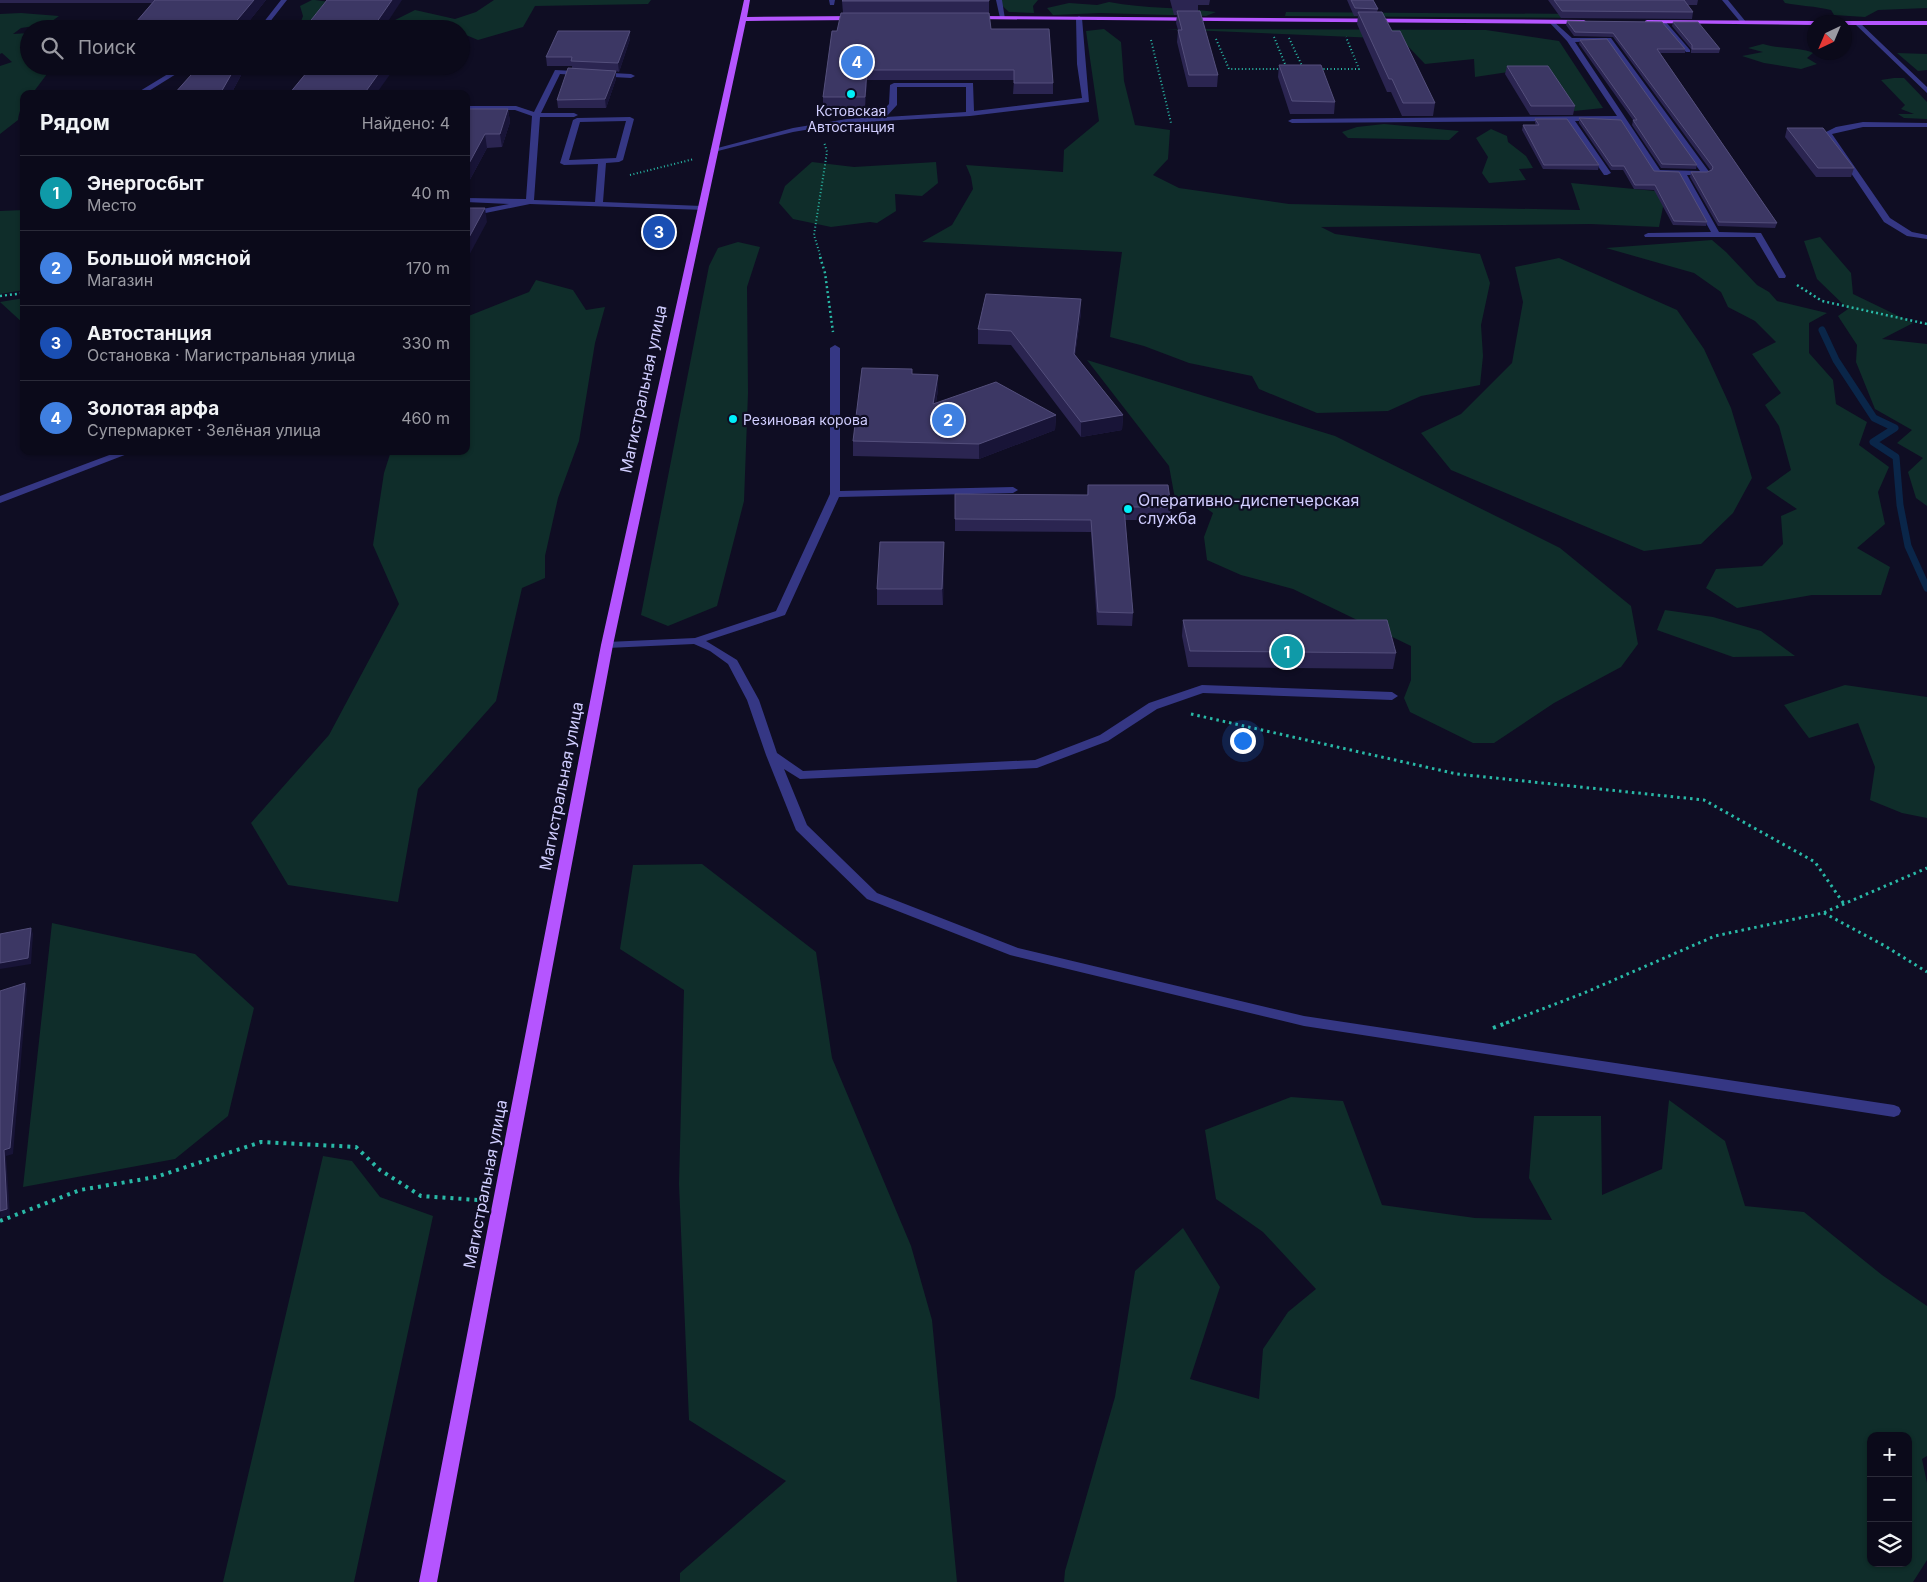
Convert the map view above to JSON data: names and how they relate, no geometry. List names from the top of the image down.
{
  "streets": {
    "main road": ["Магистральная улица"]
  },
  "places": ["Кстовская Автостанция", "Резиновая корова", "Оперативно-диспетчерская служба"],
  "north": "bottom left",
  "page": {
    "search": "Поиск",
    "pins": [
      "4",
      "3",
      "2",
      "1"
    ],
    "heading": ["Рядом", "Найдено: 4"],
    "list": [
      {
        "mark": "1",
        "name": "Энергосбыт",
        "note": "Место",
        "value": "40 m"
      },
      {
        "mark": "2",
        "name": "Большой мясной",
        "note": "Магазин",
        "value": "170 m"
      },
      {
        "mark": "3",
        "name": "Автостанция",
        "note": "Остановка · Магистральная улица",
        "value": "330 m"
      },
      {
        "mark": "4",
        "name": "Золотая арфа",
        "note": "Супермаркет · Зелёная улица",
        "value": "460 m"
      }
    ],
    "map_buttons": ["+", "−"]
  }
}
